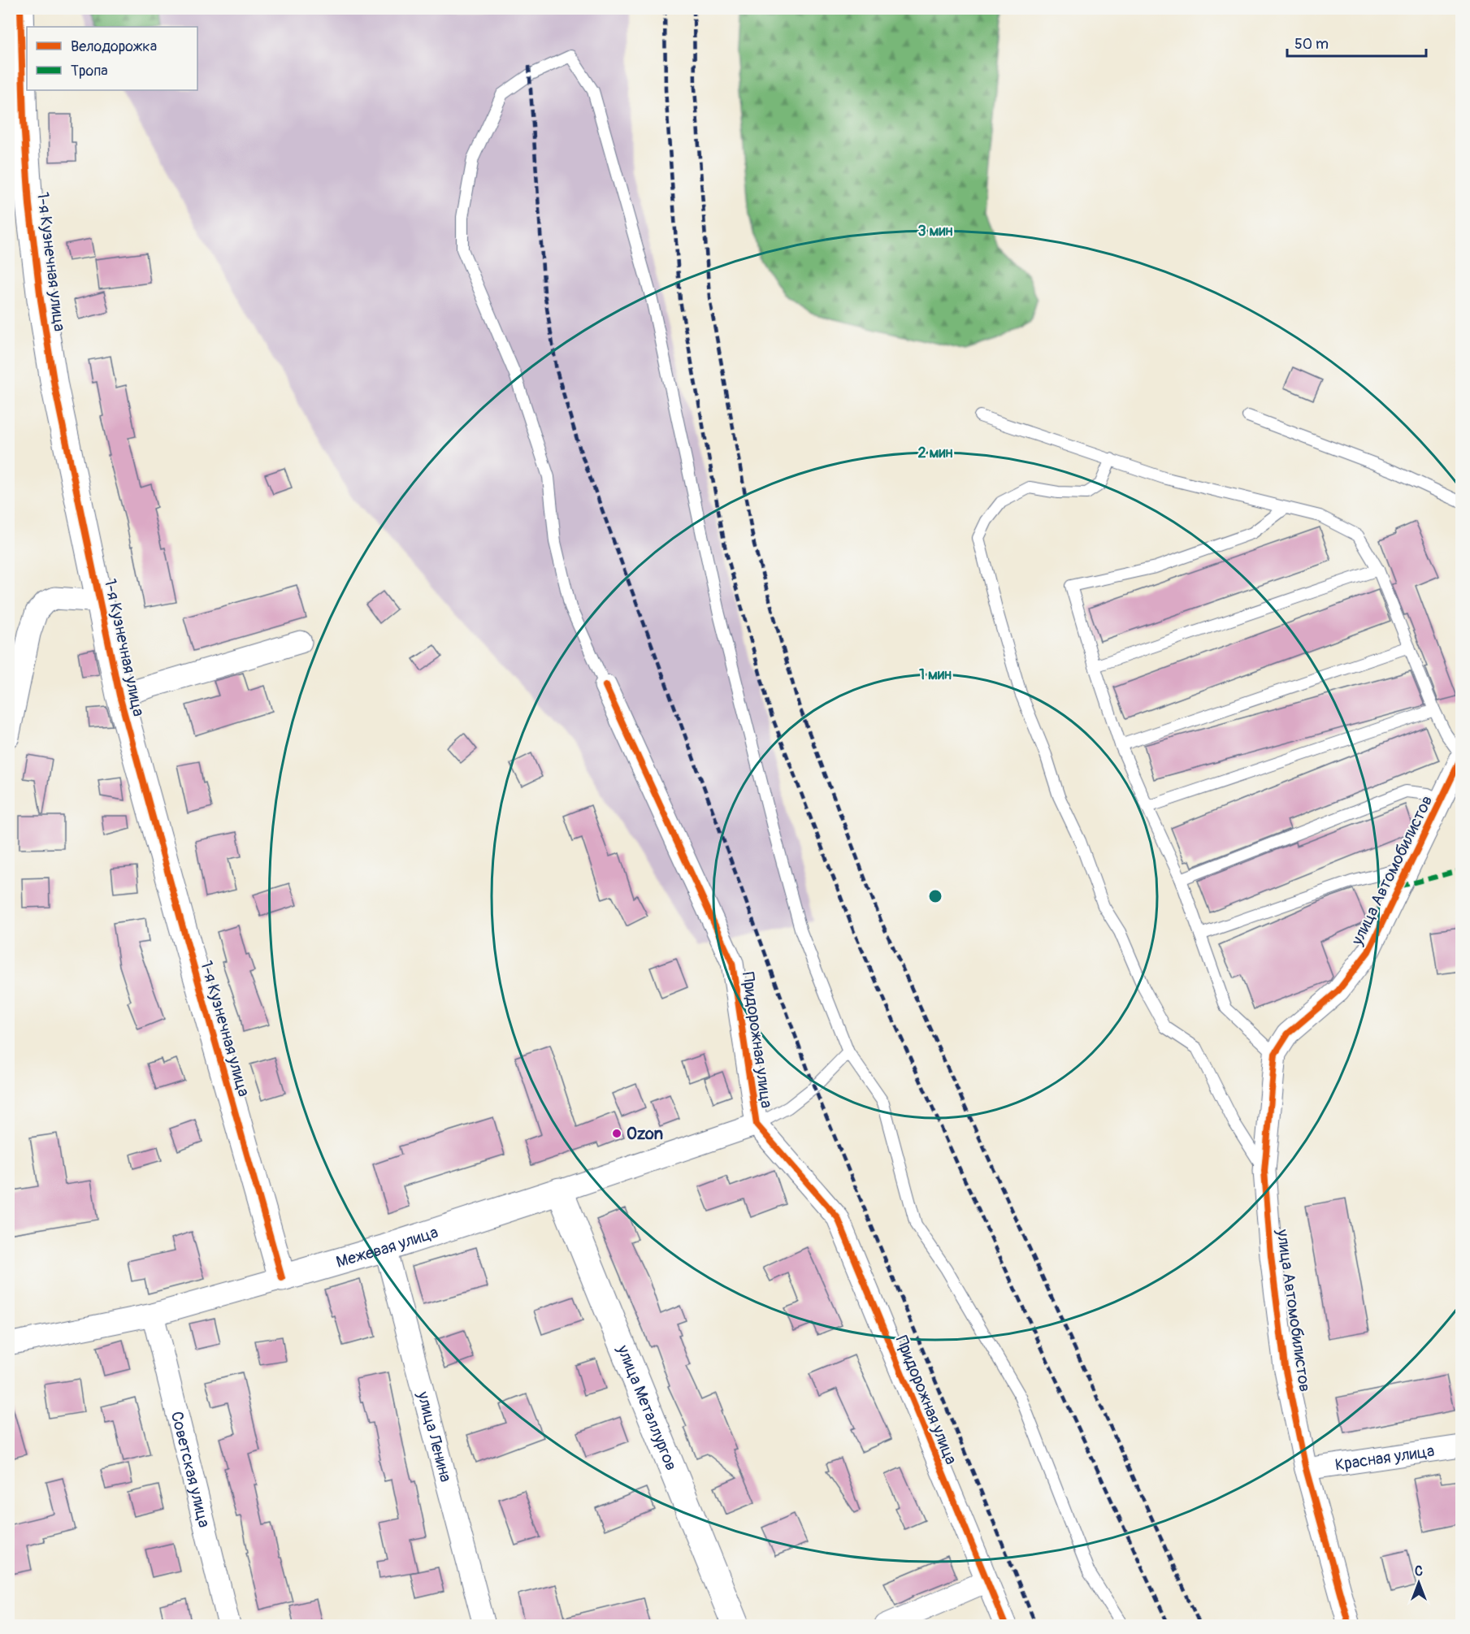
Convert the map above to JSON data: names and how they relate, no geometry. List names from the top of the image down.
{
  "streets": {
    "street": [
      "1-я Кузнечная улица",
      "улица Автомобилистов",
      "Придорожная улица",
      "Межевая улица",
      "улица Металлургов",
      "улица Ленина",
      "Красная улица",
      "Советская улица"
    ]
  },
  "crossings": [
    ["1-я Кузнечная улица", "Межевая улица"],
    ["улица Автомобилистов", "Красная улица"],
    ["Придорожная улица", "Межевая улица"],
    ["Межевая улица", "улица Металлургов"],
    ["Межевая улица", "улица Ленина"],
    ["Межевая улица", "Советская улица"]
  ],
  "places": ["Ozon"],
  "legend": ["Велодорожка", "Тропа"],
  "scale_bar": "50 m",
  "north": "top",
  "rings": ["3 мин", "2 мин", "1 мин"]
}
